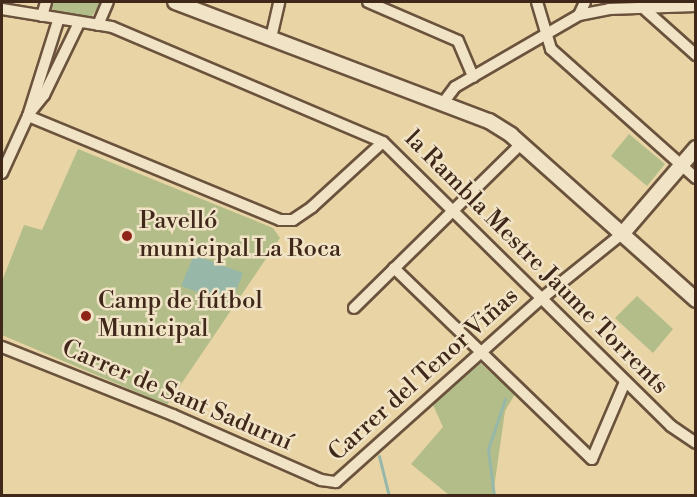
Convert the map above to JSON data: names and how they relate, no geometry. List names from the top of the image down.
{
  "streets": {
    "street": ["la Rambla Mestre Jaume Torrents", "Carrer del Tenor Viñas", "Carrer de Sant Sadurní"]
  },
  "crossings": [
    ["la Rambla Mestre Jaume Torrents", "Carrer del Tenor Viñas"],
    ["Carrer del Tenor Viñas", "Carrer de Sant Sadurní"]
  ],
  "places": ["Pavelló municipal La Roca", "Camp de fútbol Municipal"]
}
